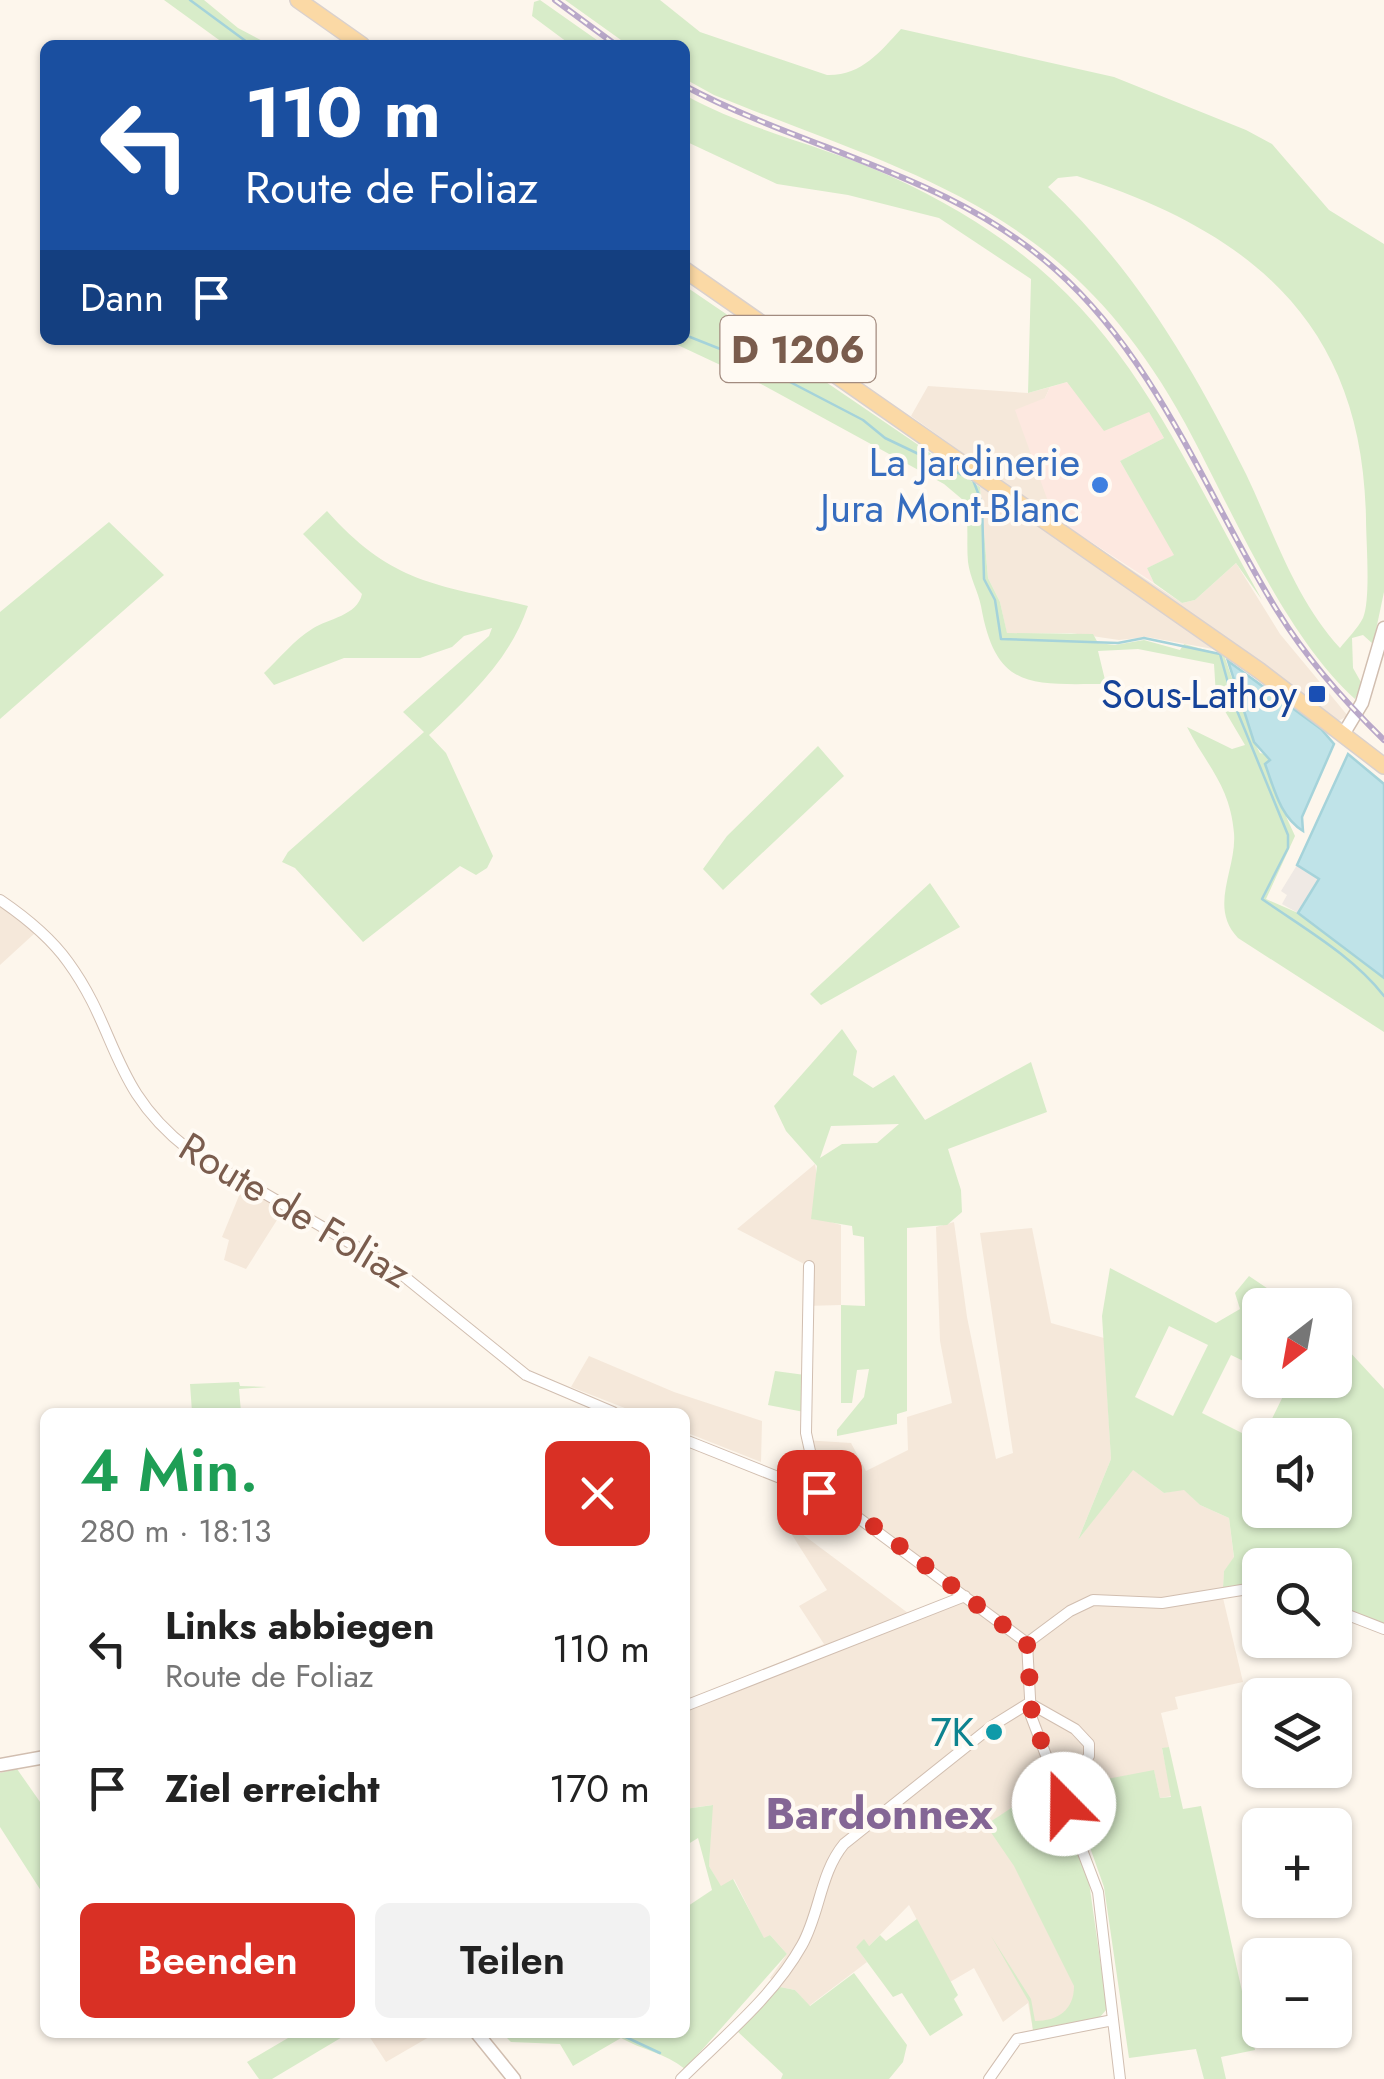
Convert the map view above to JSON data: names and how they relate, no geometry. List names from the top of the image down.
{
  "streets": {
    "main road": ["D 1206"],
    "street": ["Route de Foliaz"]
  },
  "districts": ["Bardonnex"],
  "places": {
    "other": ["La Jardinerie Jura Mont-Blanc", "7K"],
    "transit": ["Sous-Lathoy"]
  },
  "north": "bottom left",
  "page": {
    "turn": ["110 m", "Route de Foliaz"],
    "then": "Dann",
    "map_buttons": ["+", "−"],
    "heading": ["4 Min.", "280 m · 18:13"],
    "list": [
      {
        "name": "Links abbiegen",
        "note": "Route de Foliaz",
        "value": "110 m"
      },
      {
        "name": "Ziel erreicht",
        "value": "170 m"
      }
    ],
    "buttons": ["Beenden", "Teilen"]
  }
}
